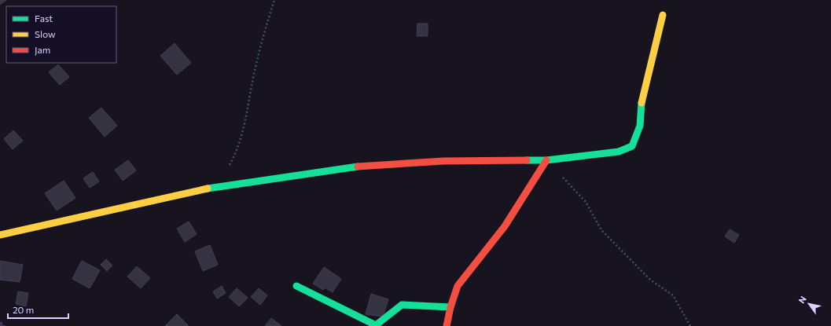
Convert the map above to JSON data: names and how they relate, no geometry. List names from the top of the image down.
{
  "legend": ["Fast", "Slow", "Jam"],
  "scale_bar": "20 m",
  "north": "top left"
}
